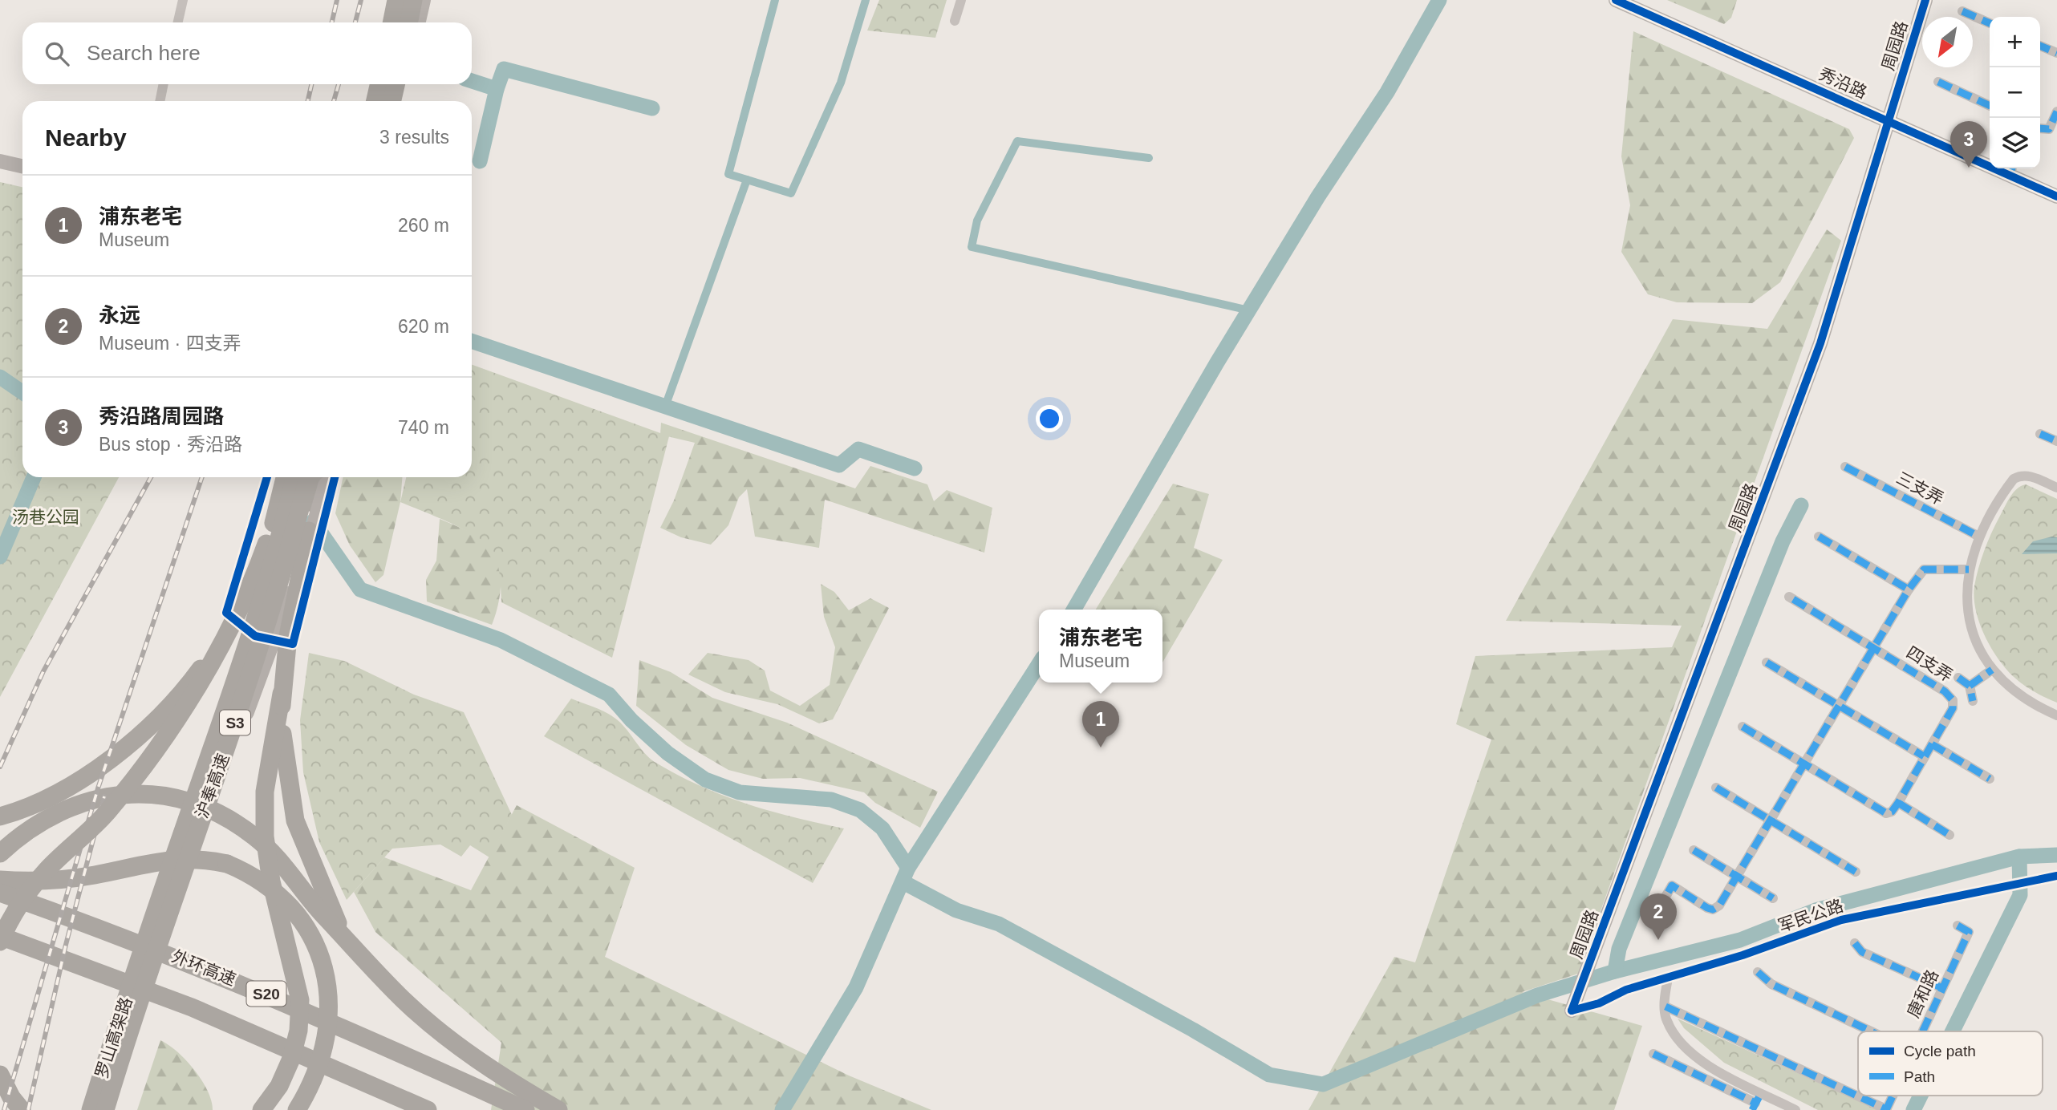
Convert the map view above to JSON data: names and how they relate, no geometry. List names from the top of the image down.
{
  "streets": {
    "highway": [
      "S3",
      "沪奉高速",
      "外环高速",
      "S20",
      "罗山高架路"
    ],
    "street": [
      "周园路",
      "秀沿路",
      "三支弄",
      "四支弄",
      "军民公路",
      "唐和路"
    ]
  },
  "crossings": [
    ["周园路", "秀沿路"],
    ["周园路", "军民公路"],
    ["沪奉高速", "罗山高架路"]
  ],
  "parks": ["汤巷公园"],
  "legend": ["Cycle path", "Path"],
  "north": "bottom left",
  "page": {
    "map_buttons": ["+", "−"],
    "search": "Search here",
    "heading": ["Nearby", "3 results"],
    "pins": ["3", "1", "2"],
    "list": [
      {
        "mark": "1",
        "name": "浦东老宅",
        "note": "Museum",
        "value": "260 m"
      },
      {
        "mark": "2",
        "name": "永远",
        "note": "Museum · 四支弄",
        "value": "620 m"
      },
      {
        "mark": "3",
        "name": "秀沿路周园路",
        "note": "Bus stop · 秀沿路",
        "value": "740 m"
      }
    ],
    "popup": ["浦东老宅", "Museum"]
  }
}
